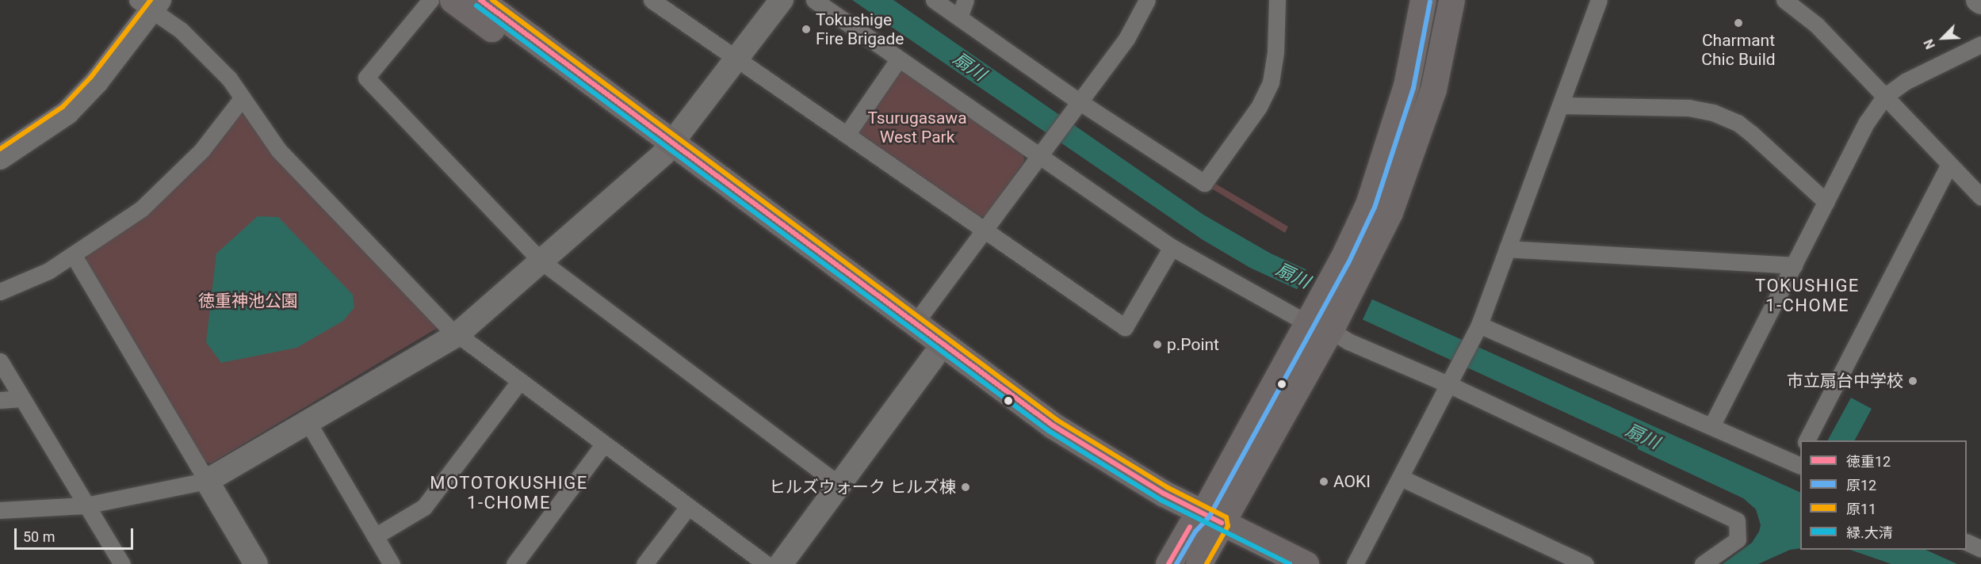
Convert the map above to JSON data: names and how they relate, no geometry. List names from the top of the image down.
{
  "districts": ["TOKUSHIGE 1-CHOME", "MOTOTOKUSHIGE 1-CHOME"],
  "water": ["扇川"],
  "parks": ["Tsurugasawa West Park", "徳重神池公園"],
  "places": [
    "Charmant Chic Build",
    "Tokushige Fire Brigade",
    "p.Point",
    "市立扇台中学校",
    "AOKI",
    "ヒルズウォーク ヒルズ棟"
  ],
  "lines": [
    "transit line 徳重12",
    "transit line 原11",
    "transit line 原12",
    "transit line 緑.大清"
  ],
  "legend": [
    "徳重12",
    "原12",
    "原11",
    "緑.大清"
  ],
  "scale_bar": "50 m",
  "north": "bottom left"
}
